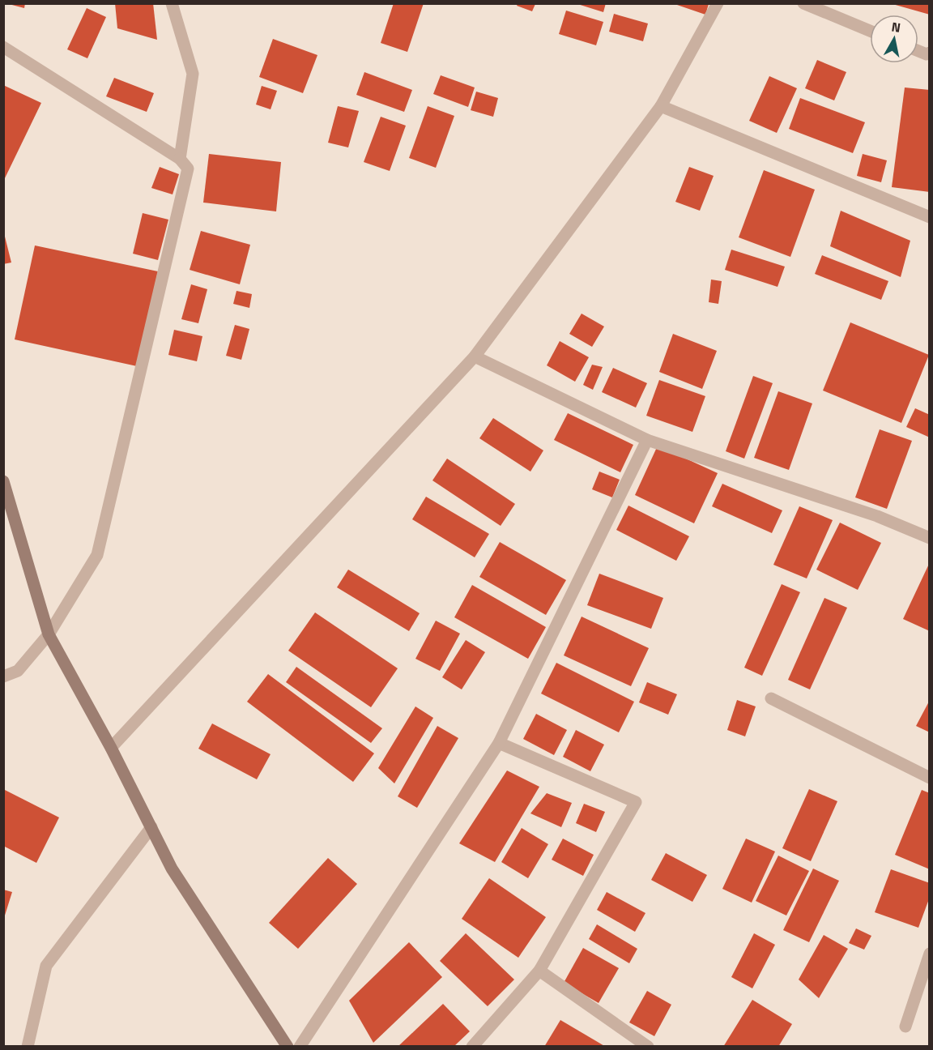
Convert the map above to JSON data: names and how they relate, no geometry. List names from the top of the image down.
{
  "north": "top"
}
